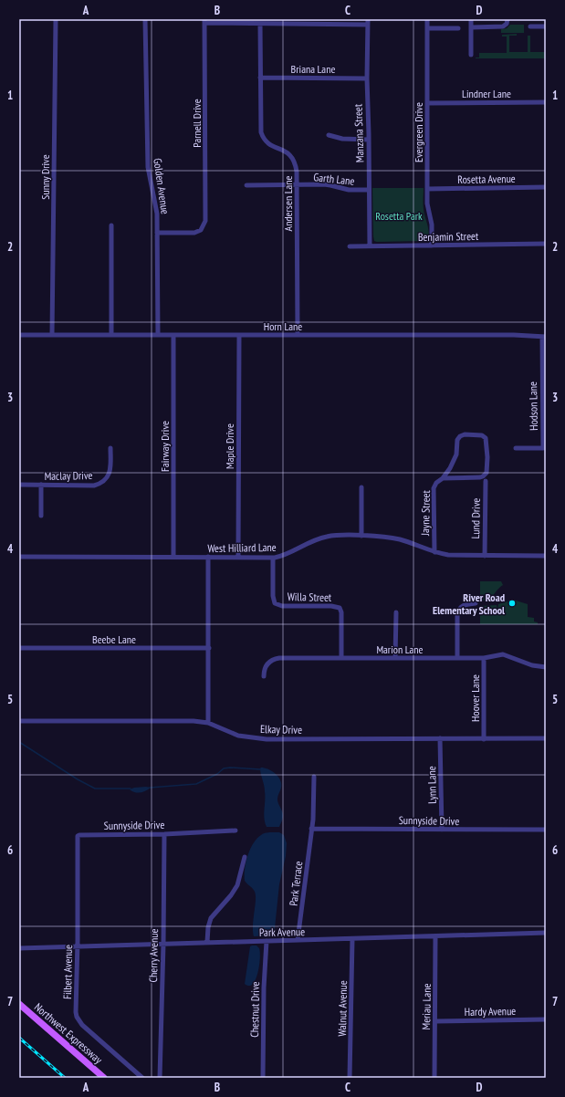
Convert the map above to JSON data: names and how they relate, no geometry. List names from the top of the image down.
{
  "streets": {
    "main road": ["Northwest Expressway"],
    "street": [
      "Briana Lane",
      "Lindner Lane",
      "Parnell Drive",
      "Evergreen Drive",
      "Manzana Street",
      "Sunny Drive",
      "Garth Lane",
      "Rosetta Avenue",
      "Golden Avenue",
      "Andersen Lane",
      "Benjamin Street",
      "Horn Lane",
      "Hodson Lane",
      "Fairway Drive",
      "Maple Drive",
      "Maclay Drive",
      "Jayne Street",
      "Lund Drive",
      "West Hilliard Lane",
      "Willa Street",
      "Beebe Lane",
      "Marion Lane",
      "Hoover Lane",
      "Elkay Drive",
      "Lynn Lane",
      "Sunnyside Drive",
      "Park Terrace",
      "Park Avenue",
      "Cherry Avenue",
      "Filbert Avenue",
      "Meriau Lane",
      "Walnut Avenue",
      "Chestnut Drive",
      "Hardy Avenue"
    ]
  },
  "crossings": [
    ["Briana Lane", "Manzana Street"],
    ["Briana Lane", "Andersen Lane"],
    ["Lindner Lane", "Evergreen Drive"],
    ["Parnell Drive", "Golden Avenue"],
    ["Evergreen Drive", "Rosetta Avenue"],
    ["Evergreen Drive", "Benjamin Street"],
    ["Manzana Street", "Garth Lane"],
    ["Manzana Street", "Benjamin Street"],
    ["Sunny Drive", "Horn Lane"],
    ["Garth Lane", "Andersen Lane"],
    ["Golden Avenue", "Horn Lane"],
    ["Andersen Lane", "Horn Lane"],
    ["Horn Lane", "Hodson Lane"],
    ["Horn Lane", "Fairway Drive"],
    ["Horn Lane", "Maple Drive"],
    ["Fairway Drive", "West Hilliard Lane"],
    ["Maple Drive", "West Hilliard Lane"],
    ["Jayne Street", "West Hilliard Lane"],
    ["Lund Drive", "West Hilliard Lane"],
    ["West Hilliard Lane", "Willa Street"],
    ["Willa Street", "Marion Lane"],
    ["Marion Lane", "Hoover Lane"],
    ["Hoover Lane", "Elkay Drive"],
    ["Elkay Drive", "Lynn Lane"],
    ["Lynn Lane", "Sunnyside Drive"],
    ["Sunnyside Drive", "Park Terrace"],
    ["Sunnyside Drive", "Cherry Avenue"],
    ["Sunnyside Drive", "Filbert Avenue"],
    ["Park Terrace", "Park Avenue"],
    ["Park Avenue", "Cherry Avenue"],
    ["Park Avenue", "Filbert Avenue"],
    ["Park Avenue", "Meriau Lane"],
    ["Park Avenue", "Walnut Avenue"],
    ["Park Avenue", "Chestnut Drive"],
    ["Meriau Lane", "Hardy Avenue"]
  ],
  "parks": ["Rosetta Park"],
  "places": ["River Road Elementary School"],
  "grid": {
    "columns": [
      "A",
      "B",
      "C",
      "D"
    ],
    "rows": [
      "1",
      "2",
      "3",
      "4",
      "5",
      "6",
      "7"
    ]
  }
}
